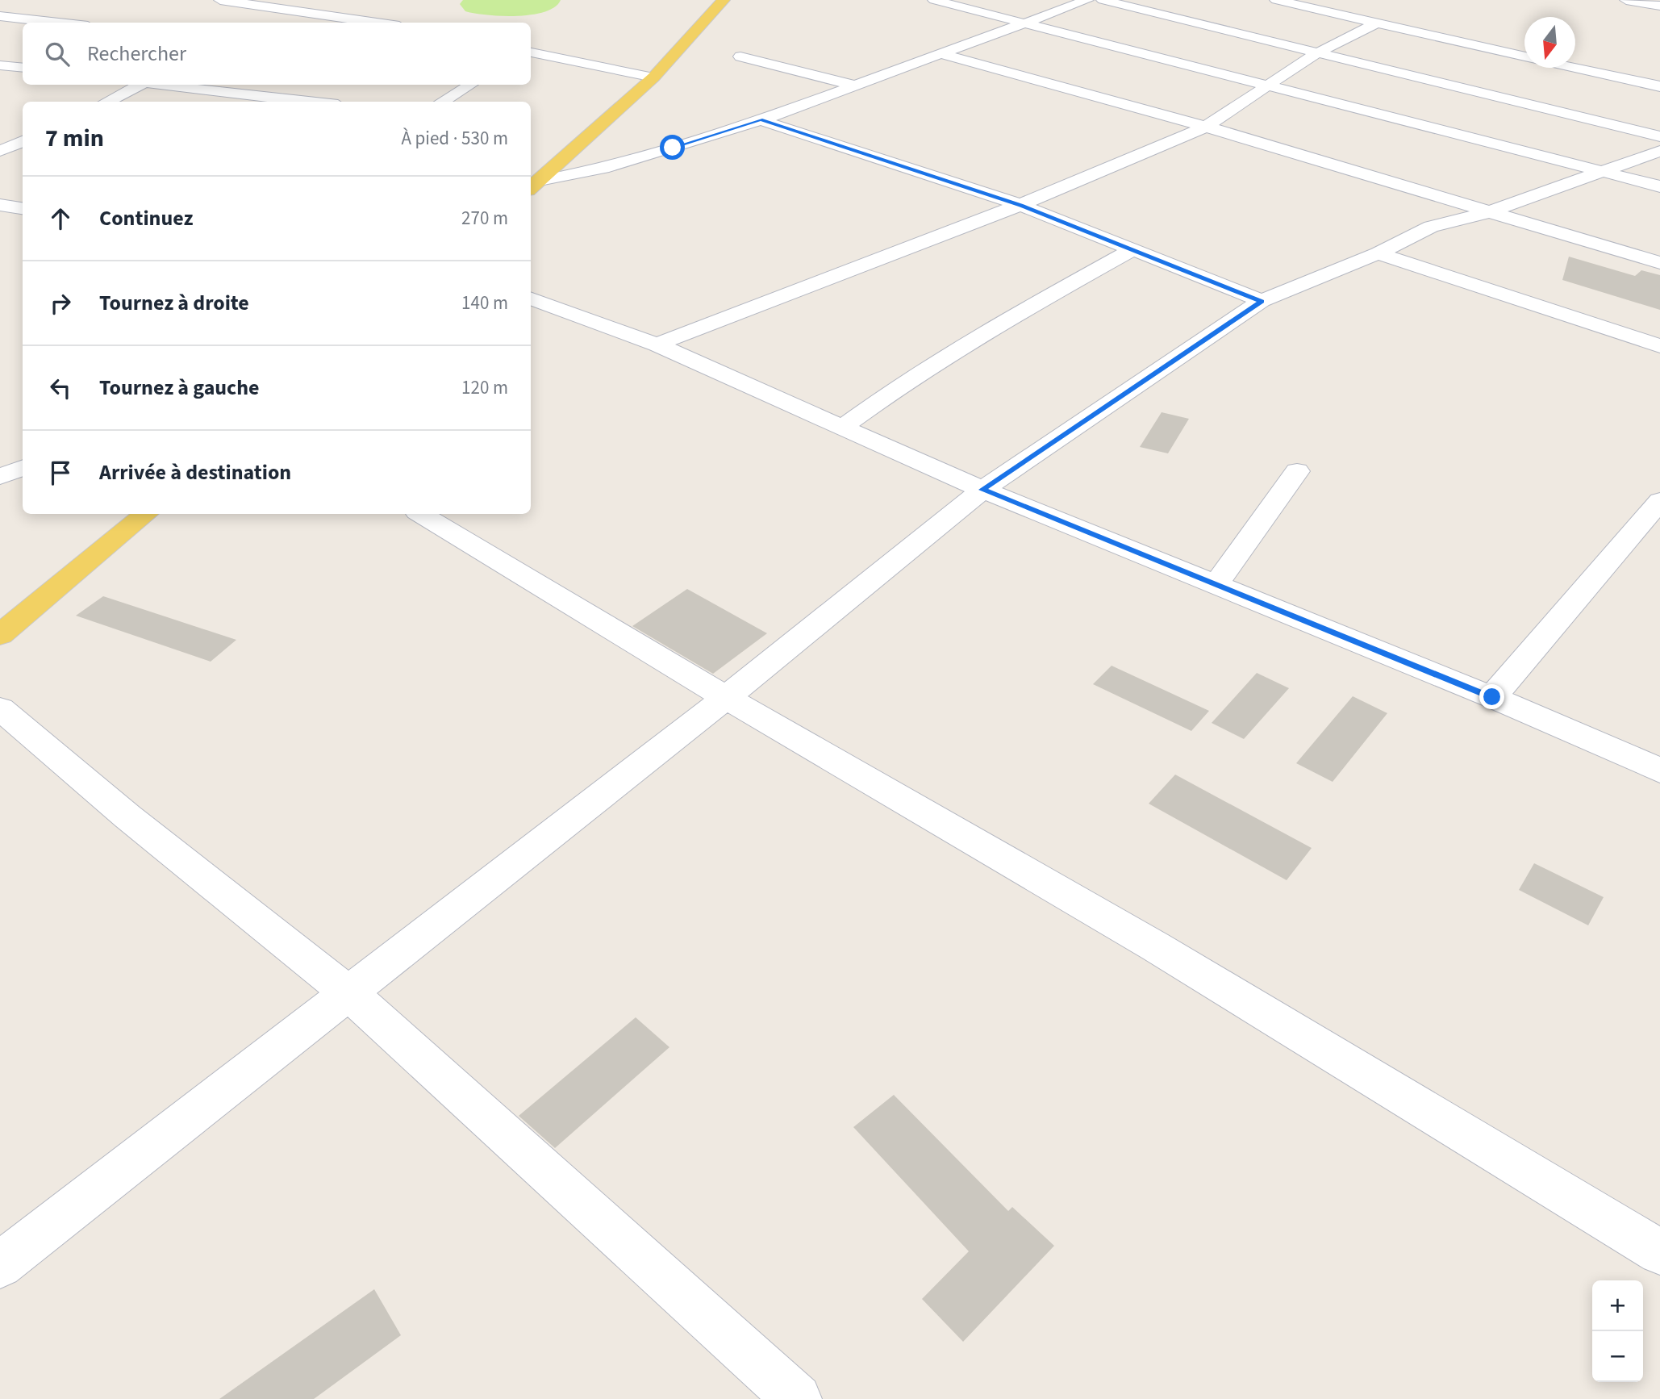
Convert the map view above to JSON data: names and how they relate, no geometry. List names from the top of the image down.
{
  "north": "bottom",
  "page": {
    "search": "Rechercher",
    "heading": ["7 min", "À pied · 530 m"],
    "list": [
      ["Continuez", "270 m"],
      ["Tournez à droite", "140 m"],
      ["Tournez à gauche", "120 m"],
      "Arrivée à destination"
    ],
    "map_buttons": ["+", "−"]
  }
}
